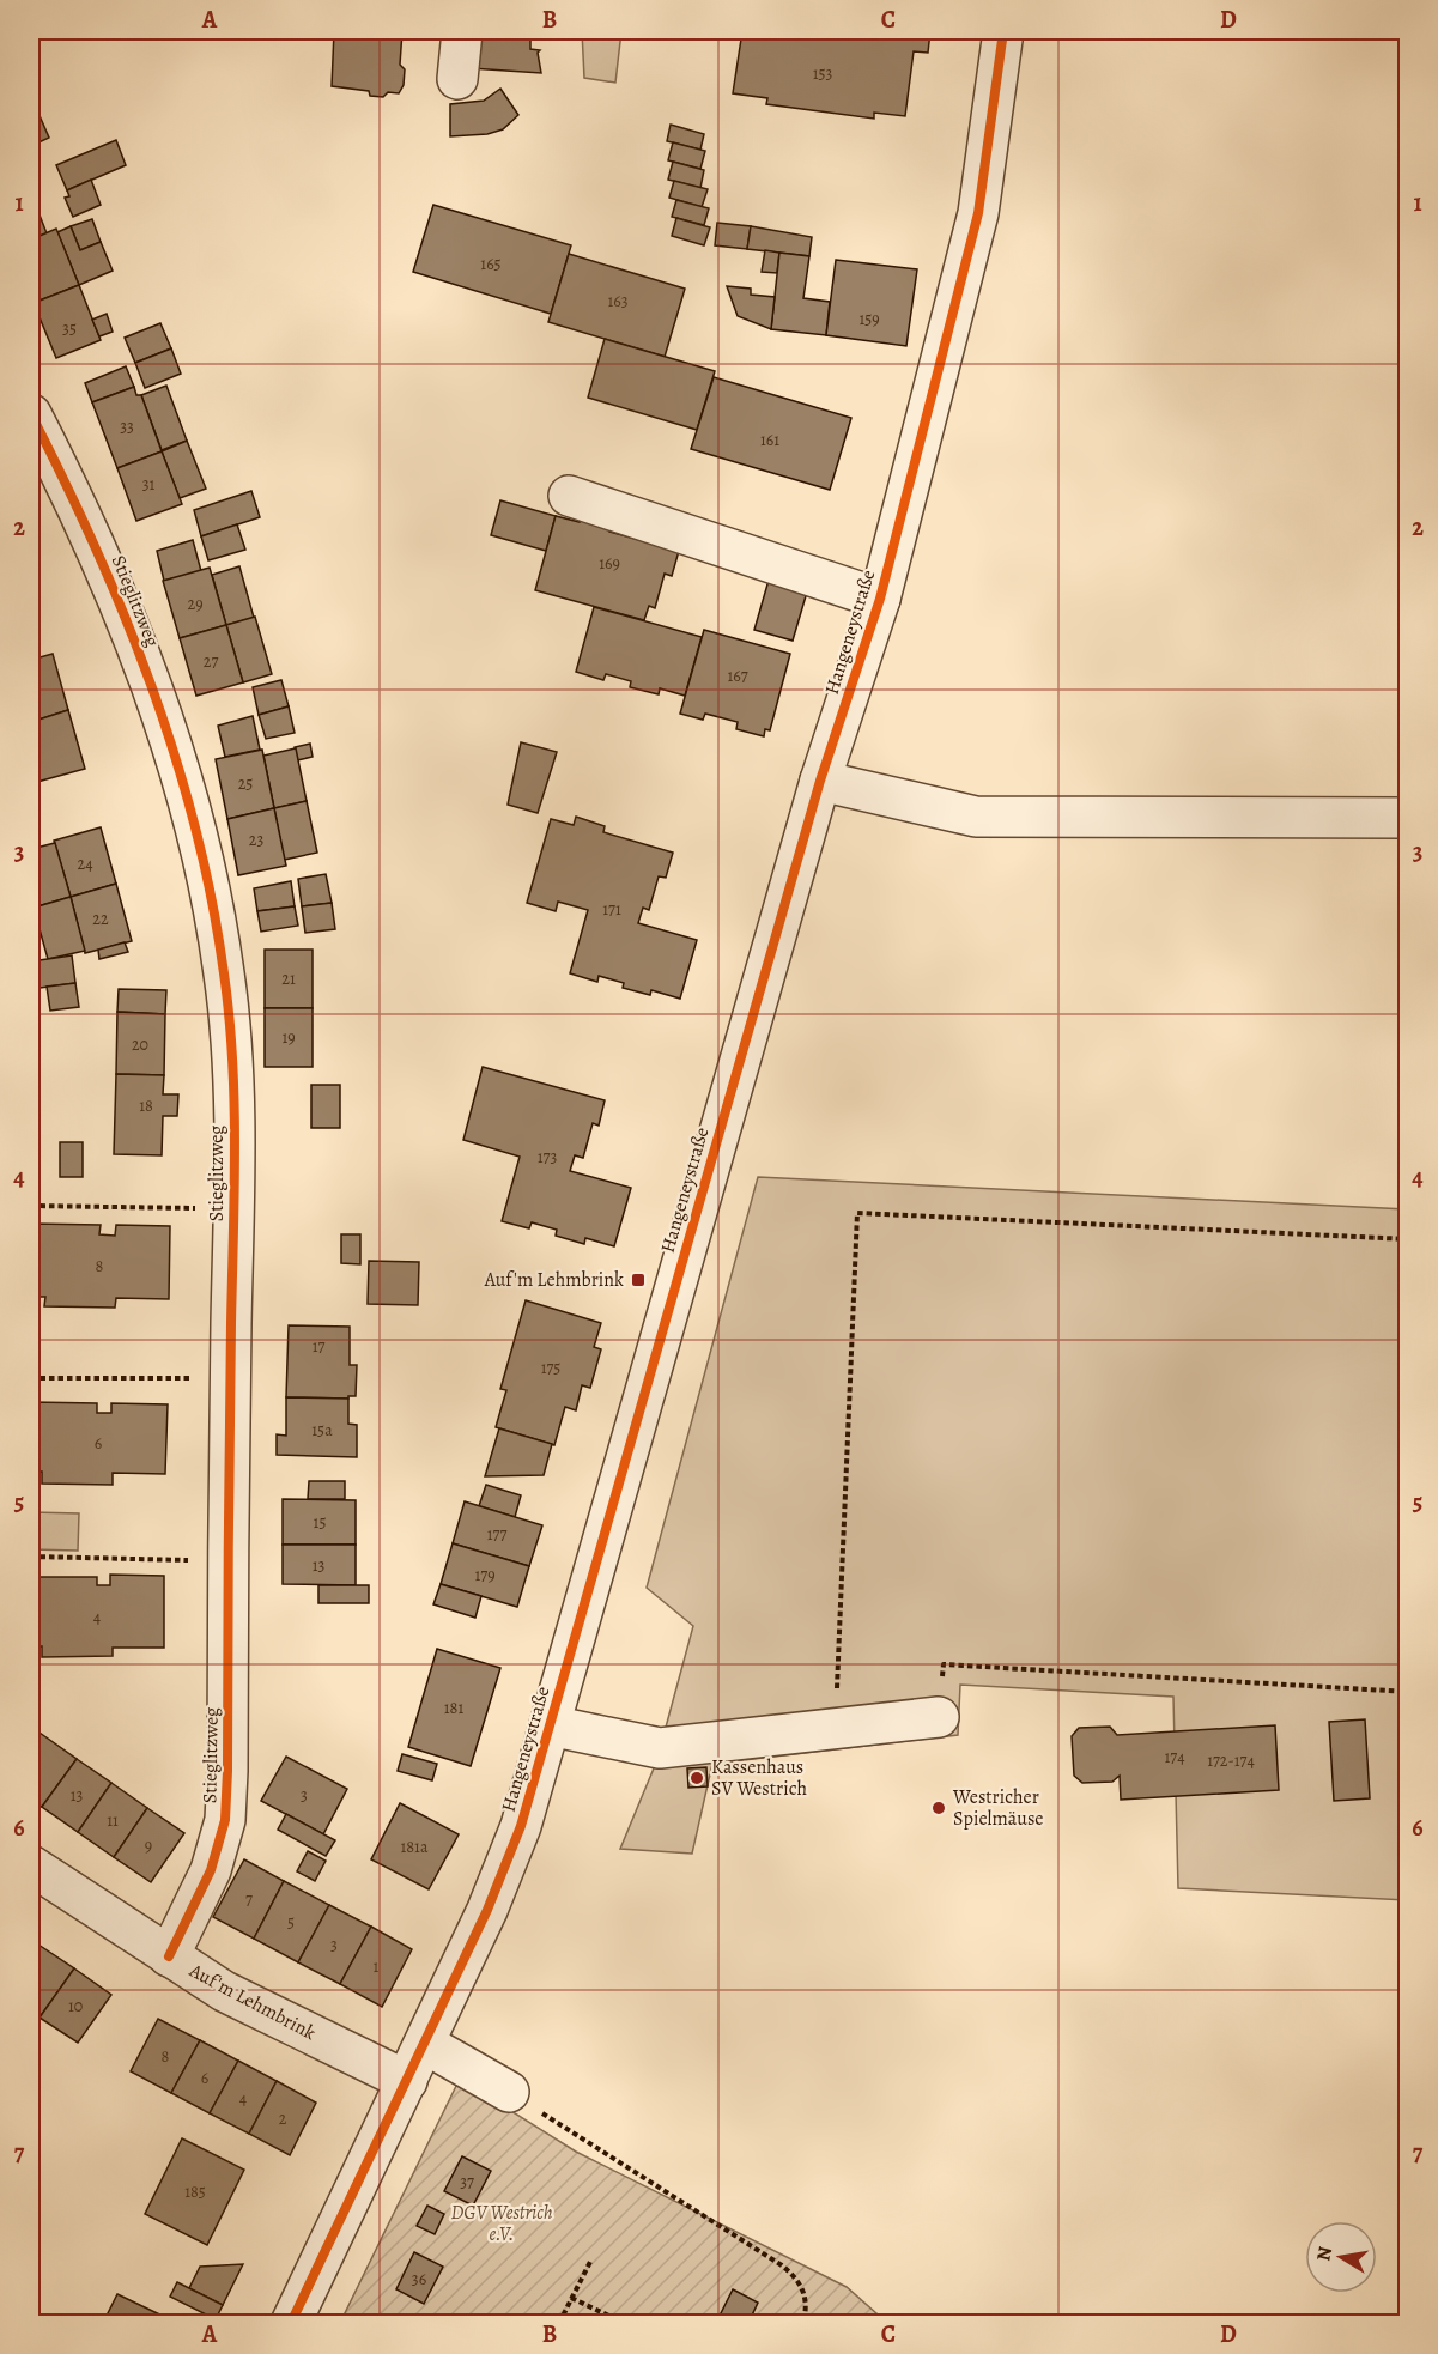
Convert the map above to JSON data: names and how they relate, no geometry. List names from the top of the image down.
{
  "streets": {
    "street": ["Stieglitzweg", "Hangeneystraße", "Auf'm Lehmbrink"]
  },
  "crossings": [
    ["Stieglitzweg", "Auf'm Lehmbrink"],
    ["Hangeneystraße", "Auf'm Lehmbrink"]
  ],
  "parks": ["DGV Westrich e.V."],
  "places": {
    "transit": ["Auf'm Lehmbrink"],
    "other": ["Kassenhaus SV Westrich", "Westricher Spielmäuse"]
  },
  "house_numbers": [
    "153",
    "165",
    "163",
    "159",
    "35",
    "33",
    "161",
    "31",
    "169",
    "29",
    "27",
    "167",
    "25",
    "23",
    "24",
    "171",
    "22",
    "21",
    "19",
    "20",
    "18",
    "173",
    "8",
    "17",
    "175",
    "15a",
    "6",
    "15",
    "177",
    "13",
    "179",
    "4",
    "181",
    "174",
    "172-174",
    "13",
    "3",
    "11",
    "9",
    "181a",
    "7",
    "5",
    "3",
    "1",
    "10",
    "8",
    "6",
    "4",
    "2",
    "37",
    "185",
    "36"
  ],
  "north": "left",
  "grid": {
    "columns": [
      "A",
      "B",
      "C",
      "D"
    ],
    "rows": [
      "1",
      "2",
      "3",
      "4",
      "5",
      "6",
      "7"
    ]
  }
}
